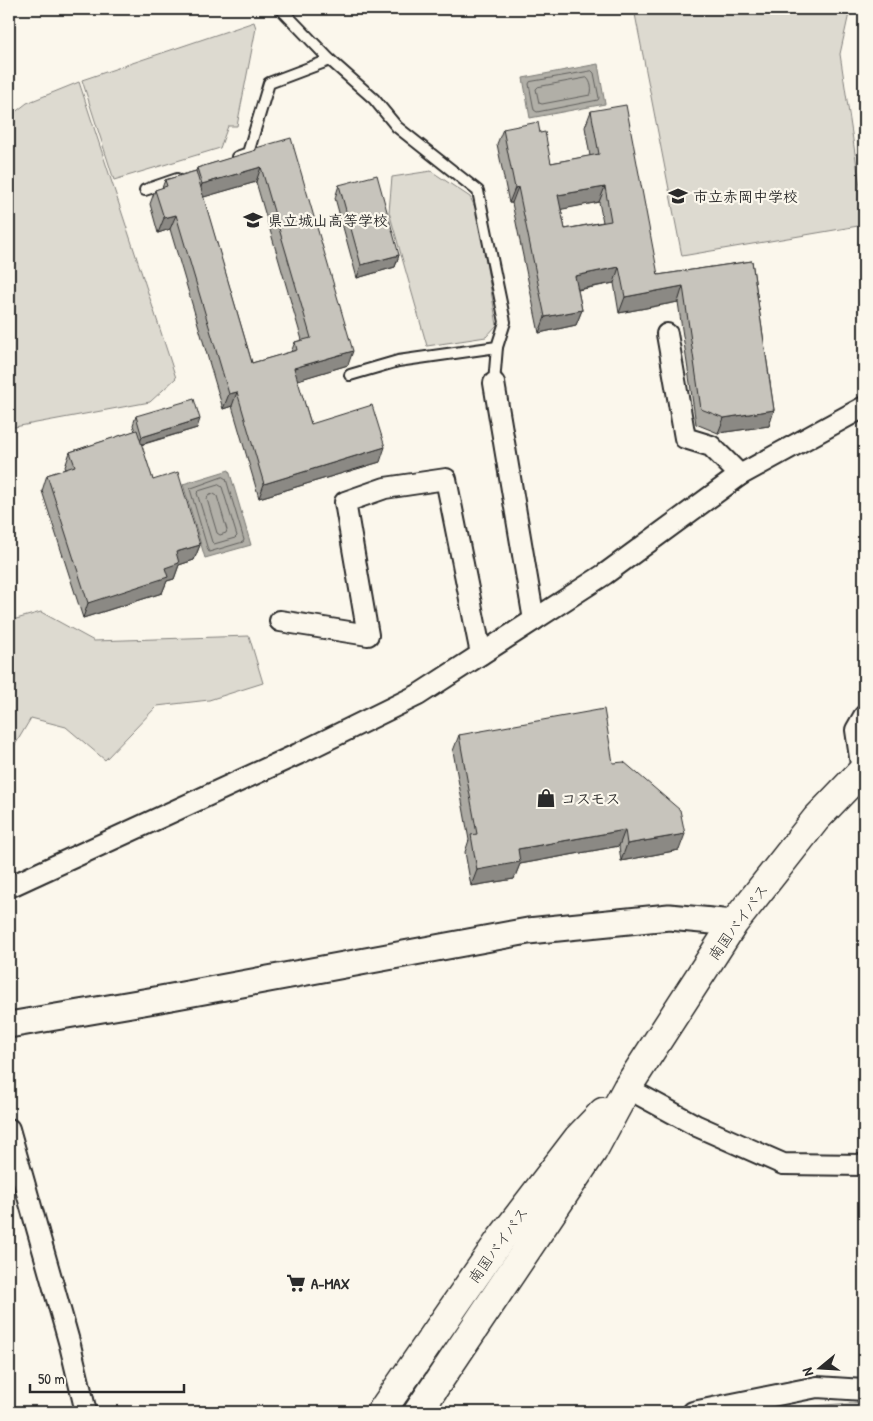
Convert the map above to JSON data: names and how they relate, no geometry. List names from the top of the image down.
{
  "streets": {
    "highway": ["南国バイパス"]
  },
  "places": {
    "school or university": ["市立赤岡中学校", "県立城山高等学校"],
    "shop": ["コスモス"],
    "supermarket": ["A-MAX"]
  },
  "scale_bar": "50 m",
  "north": "left"
}
